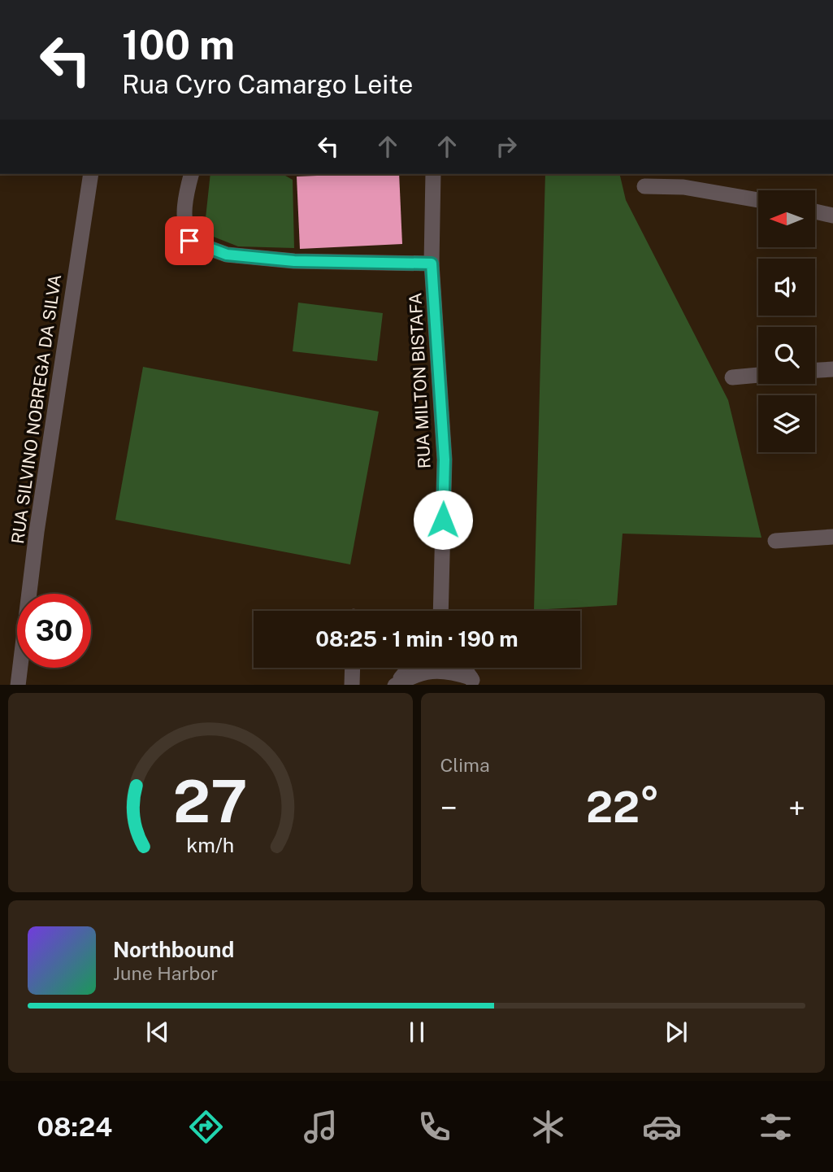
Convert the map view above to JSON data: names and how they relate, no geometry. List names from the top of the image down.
{
  "streets": {
    "street": ["RUA MILTON BISTAFA", "RUA SILVINO NOBREGA DA SILVA"]
  },
  "north": "left",
  "page": {
    "turn": ["100 m", "Rua Cyro Camargo Leite"],
    "limit": "30",
    "trip": "08:25 · 1 min · 190 m",
    "tile": "Clima",
    "heat": ["−", "22°", "+"],
    "song": ["Northbound", "June Harbor"],
    "tabs": "08:24",
    "gauge": ["27", "km/h"]
  }
}
